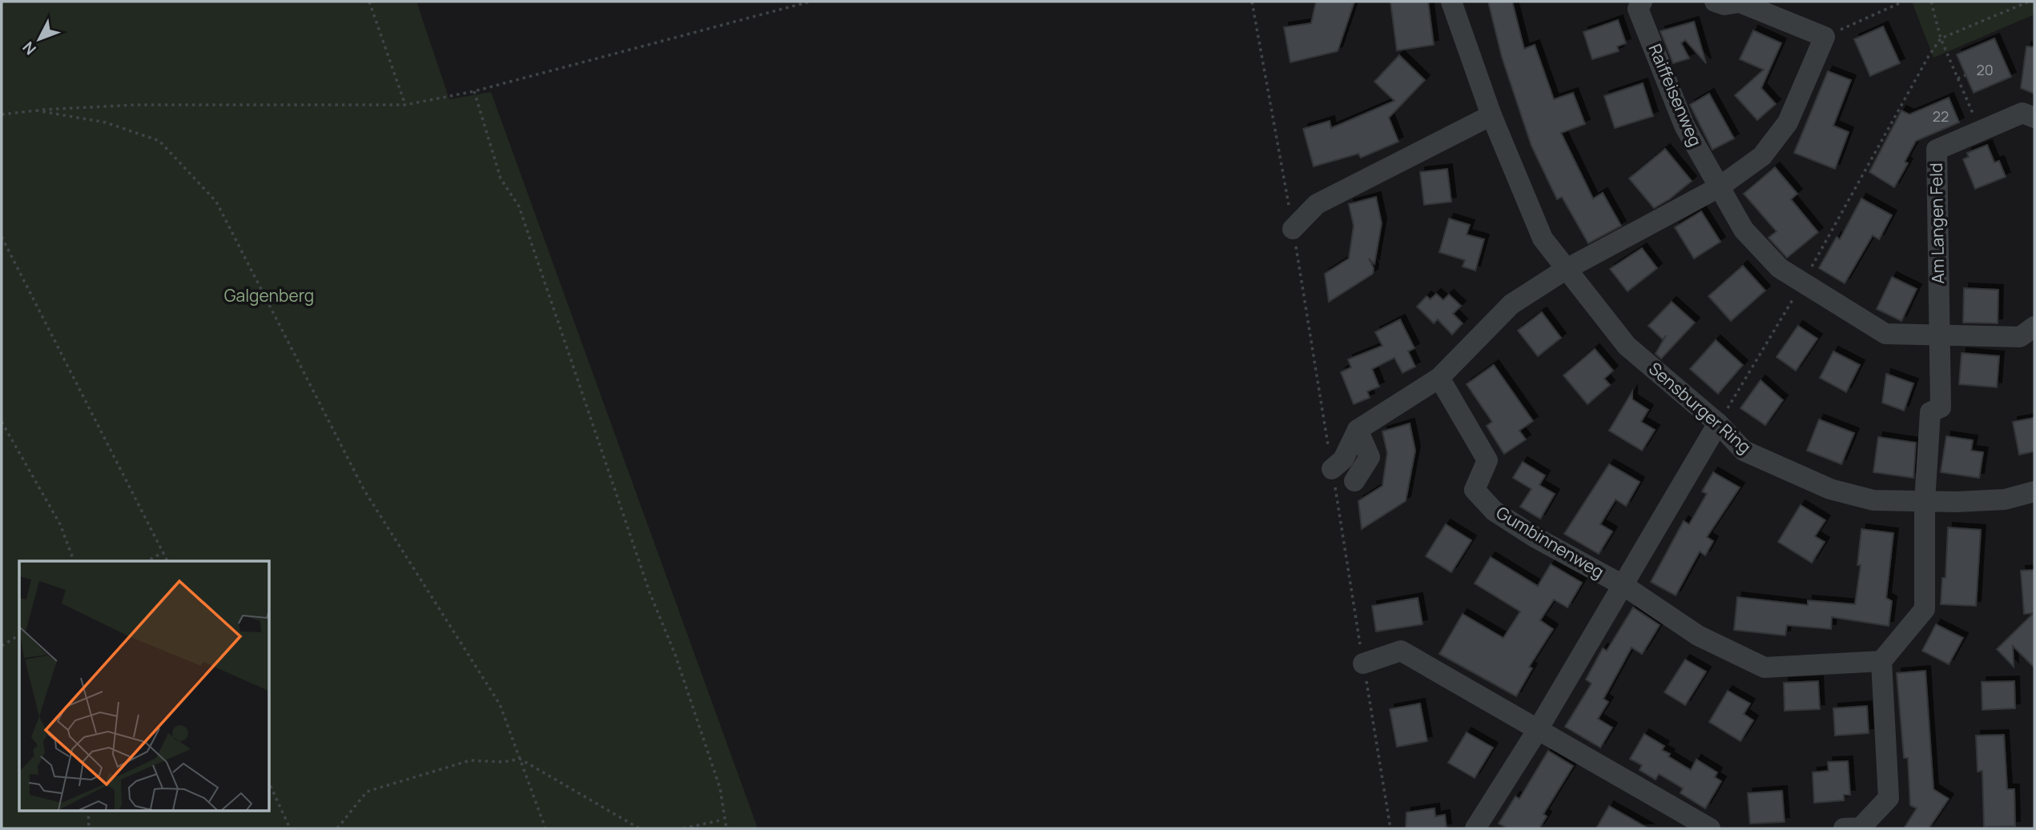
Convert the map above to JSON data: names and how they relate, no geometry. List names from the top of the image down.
{
  "streets": {
    "street": [
      "Raiffeisenweg",
      "Am Langen Feld",
      "Sensburger Ring",
      "Gumbinnenweg"
    ]
  },
  "crossings": [
    ["Am Langen Feld", "Sensburger Ring"],
    ["Sensburger Ring", "Gumbinnenweg"]
  ],
  "parks": ["Galgenberg"],
  "house_numbers": ["20", "22"],
  "north": "bottom left"
}
